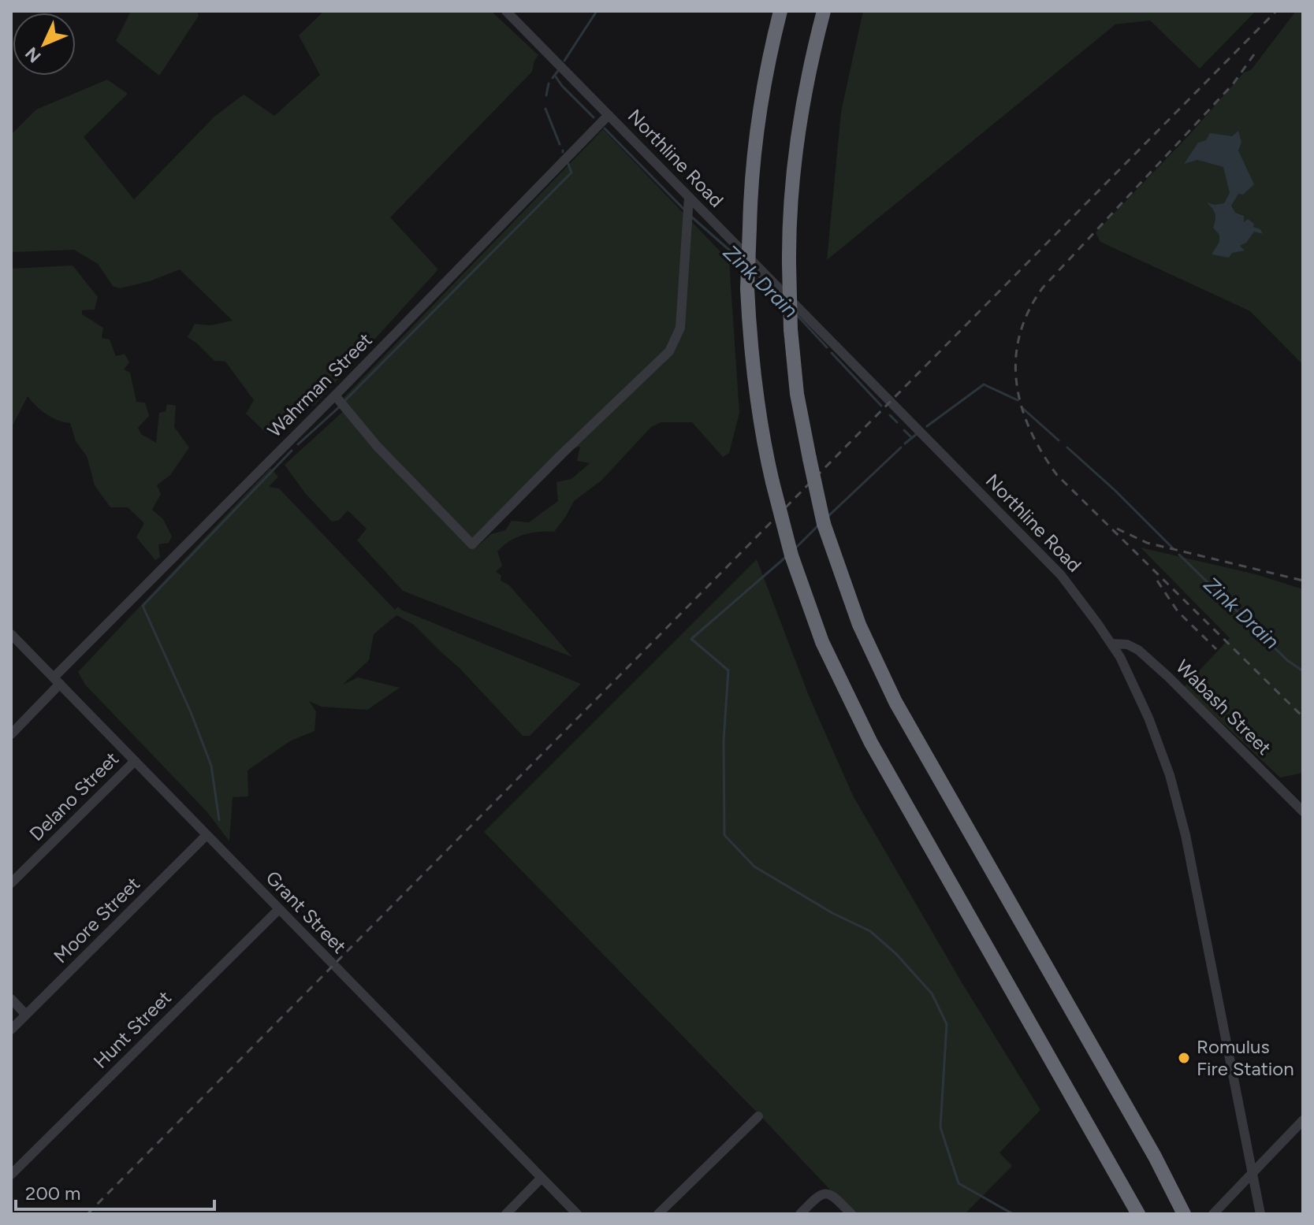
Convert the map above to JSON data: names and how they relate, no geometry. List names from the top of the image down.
{
  "streets": {
    "street": [
      "Northline Road",
      "Wahrman Street",
      "Wabash Street",
      "Delano Street",
      "Grant Street",
      "Moore Street",
      "Hunt Street"
    ]
  },
  "crossings": [
    ["Northline Road", "Wahrman Street"],
    ["Northline Road", "Wabash Street"],
    ["Wahrman Street", "Grant Street"],
    ["Delano Street", "Grant Street"],
    ["Grant Street", "Moore Street"],
    ["Grant Street", "Hunt Street"]
  ],
  "water": ["Zink Drain"],
  "places": ["Romulus Fire Station"],
  "scale_bar": "200 m",
  "north": "bottom left"
}
